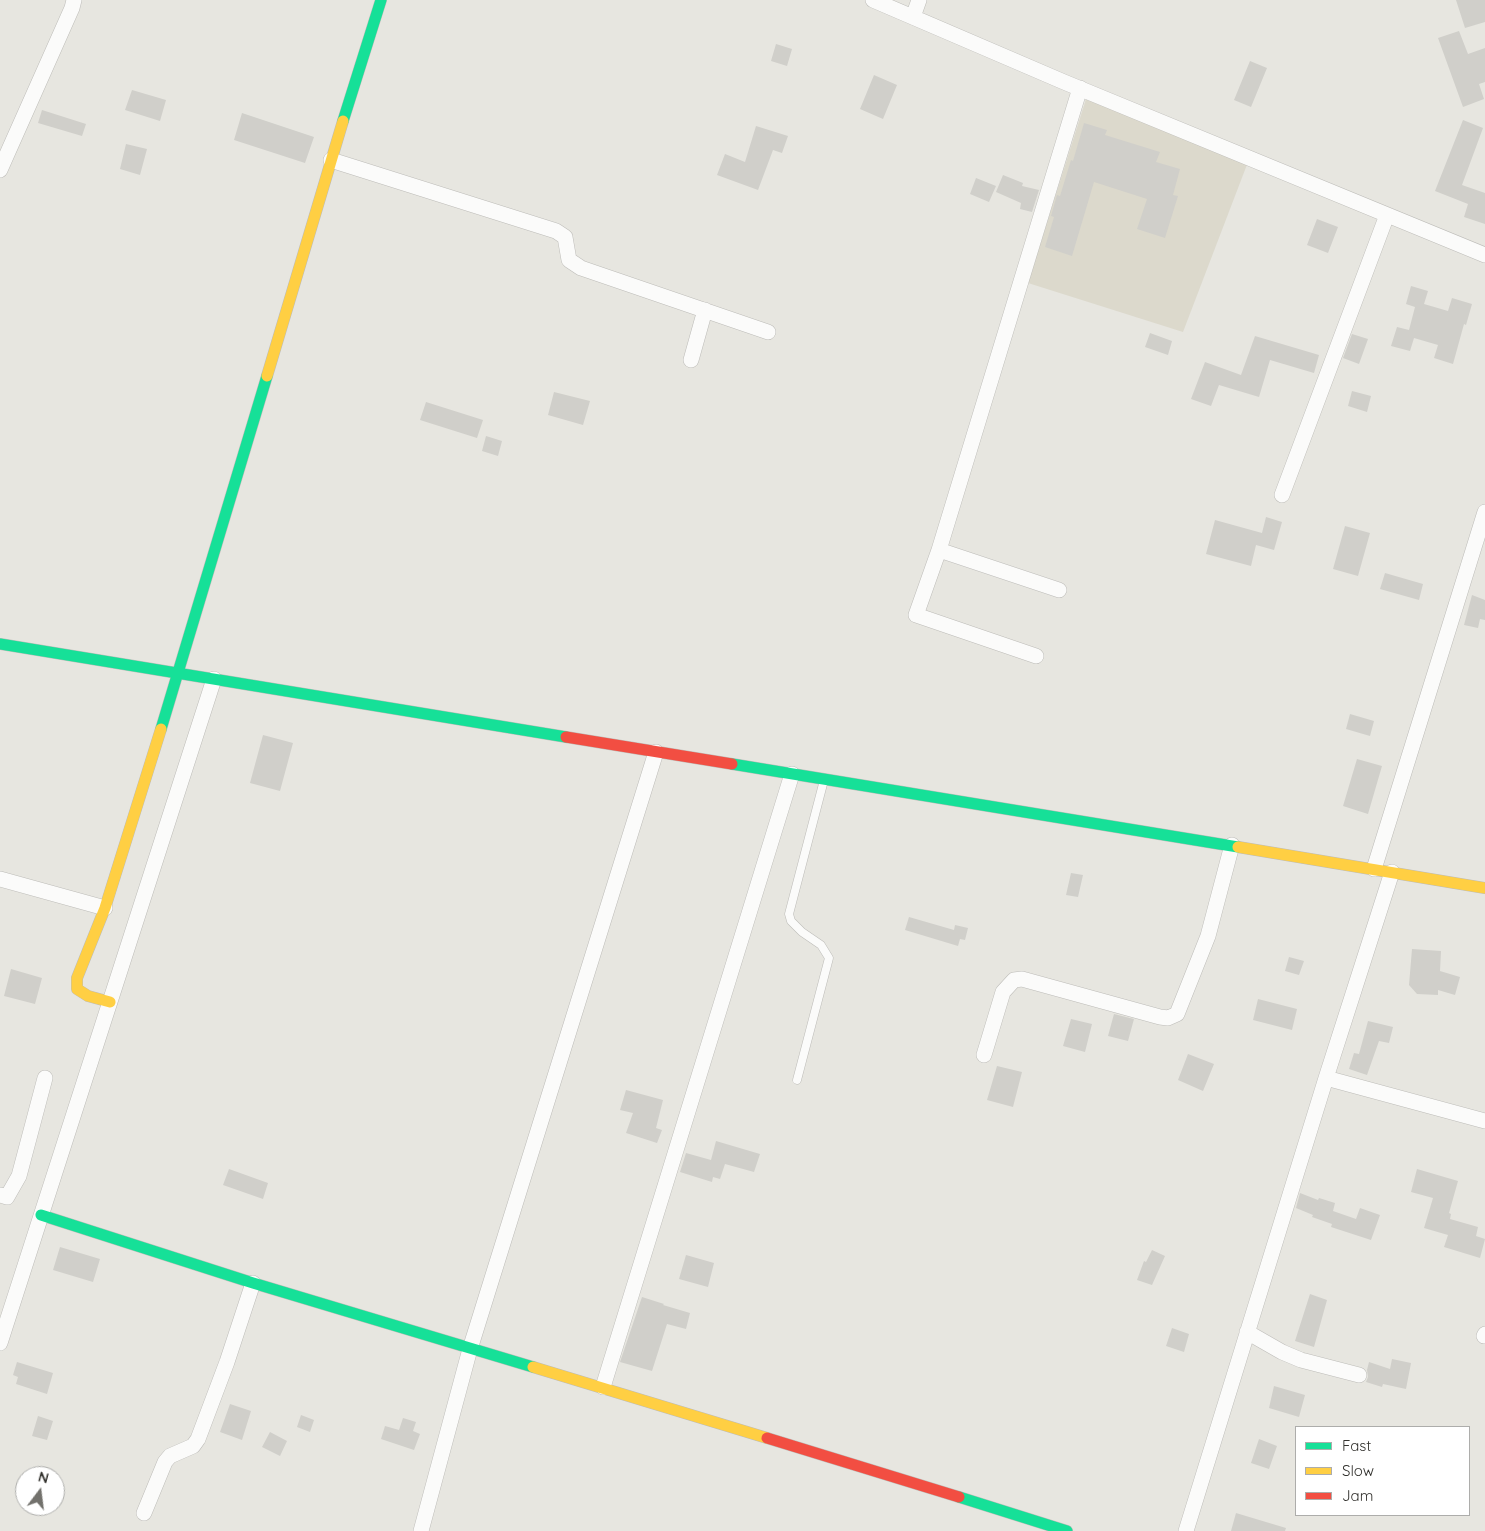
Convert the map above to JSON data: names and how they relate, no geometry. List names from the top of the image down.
{
  "legend": ["Fast", "Slow", "Jam"],
  "north": "top"
}
